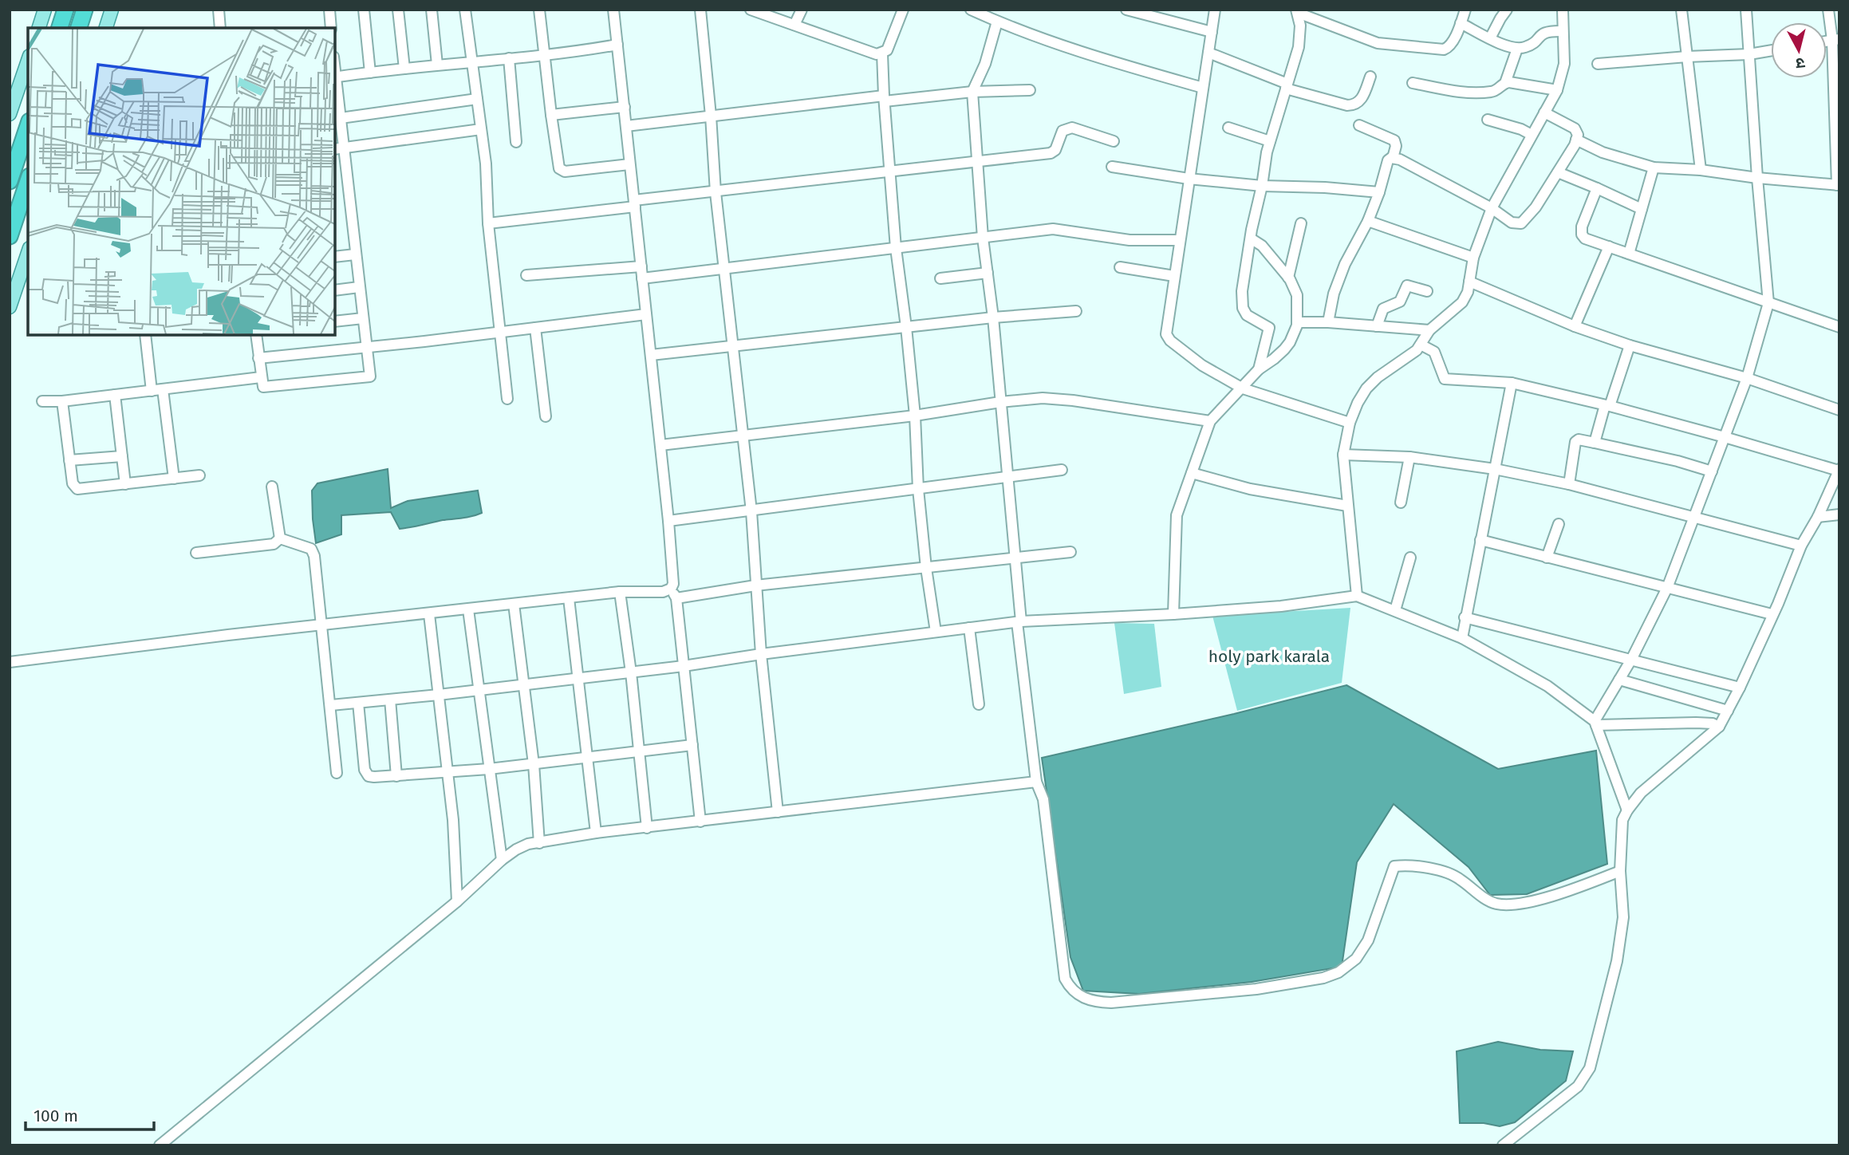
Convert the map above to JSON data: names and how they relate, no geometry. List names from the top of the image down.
{
  "parks": ["holy park karala"],
  "scale_bar": "100 m",
  "north": "bottom"
}
